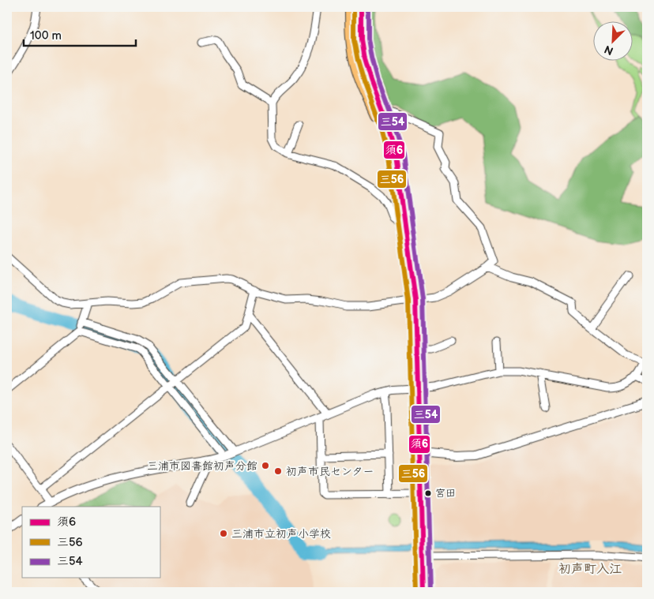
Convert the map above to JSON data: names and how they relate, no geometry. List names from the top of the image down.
{
  "districts": ["初声町入江"],
  "places": [
    "三浦市図書館初声分館",
    "初声市民センター",
    "宮田",
    "三浦市立初声小学校"
  ],
  "lines": ["transit line 須6", "transit line 三56", "transit line 三54"],
  "legend": ["須6", "三56", "三54"],
  "scale_bar": "100 m",
  "north": "bottom left"
}
